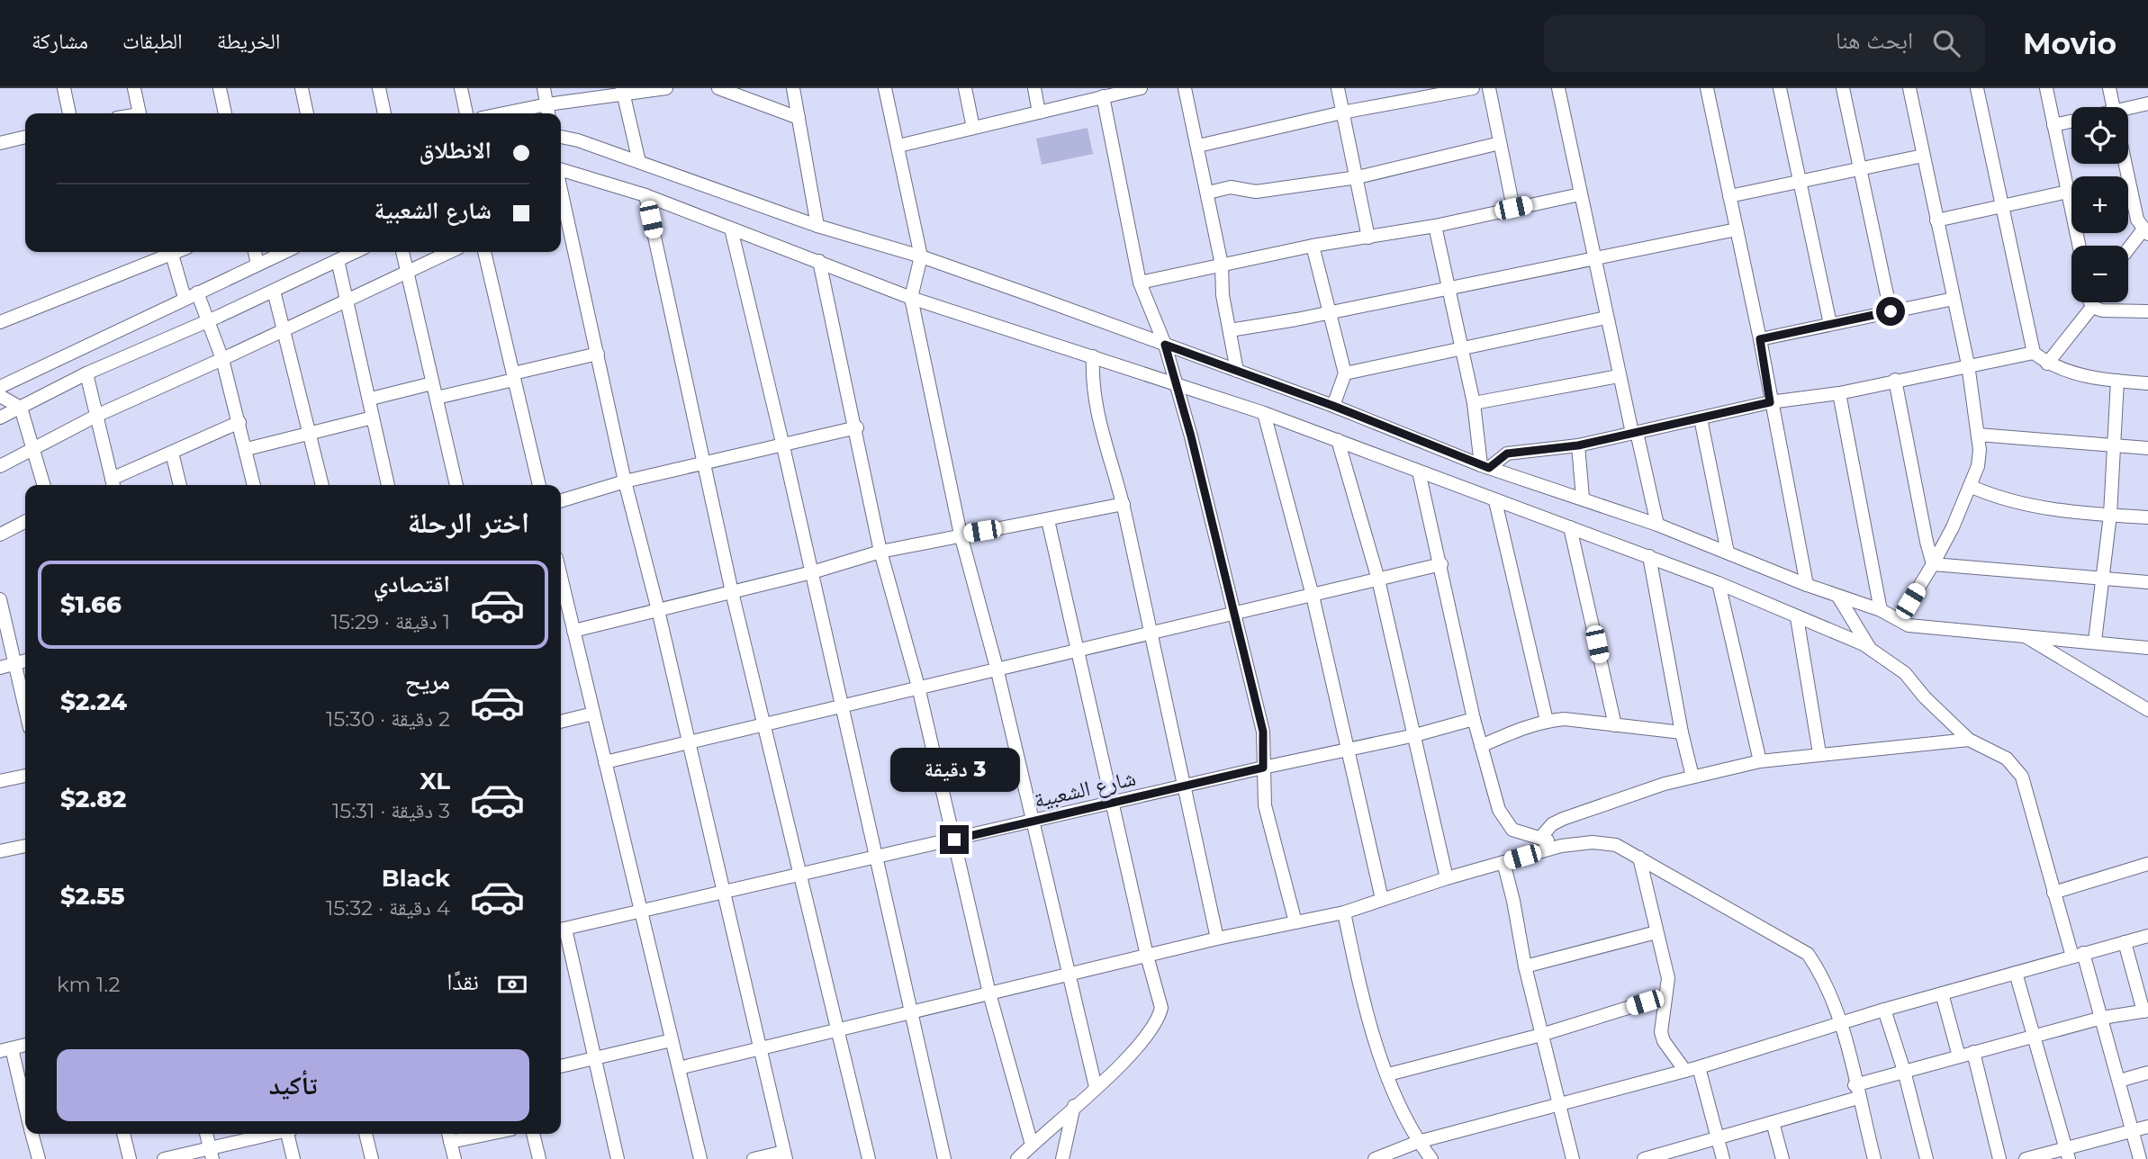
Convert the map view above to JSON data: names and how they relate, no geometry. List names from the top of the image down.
{
  "streets": {
    "street": ["شارع الشعبية"]
  },
  "page": {
    "header": "Movio",
    "search": "ابحث هنا",
    "nav": ["الخريطة", "الطبقات", "مشاركة"],
    "map_buttons": ["+", "−"],
    "banner": ["الانطلاق", "شارع الشعبية"],
    "heading": "اختر الرحلة",
    "list": [
      {
        "name": "اقتصادي",
        "note": "1 دقيقة · 15:29",
        "value": "$1.66"
      },
      {
        "name": "مريح",
        "note": "2 دقيقة · 15:30",
        "value": "$2.24"
      },
      {
        "name": "XL",
        "note": "3 دقيقة · 15:31",
        "value": "$2.82"
      },
      {
        "name": "Black",
        "note": "4 دقيقة · 15:32",
        "value": "$2.55"
      }
    ],
    "bubble": "3 دقيقة",
    "pay": ["نقدًا", "1.2 km"],
    "buttons": "تأكيد"
  }
}
